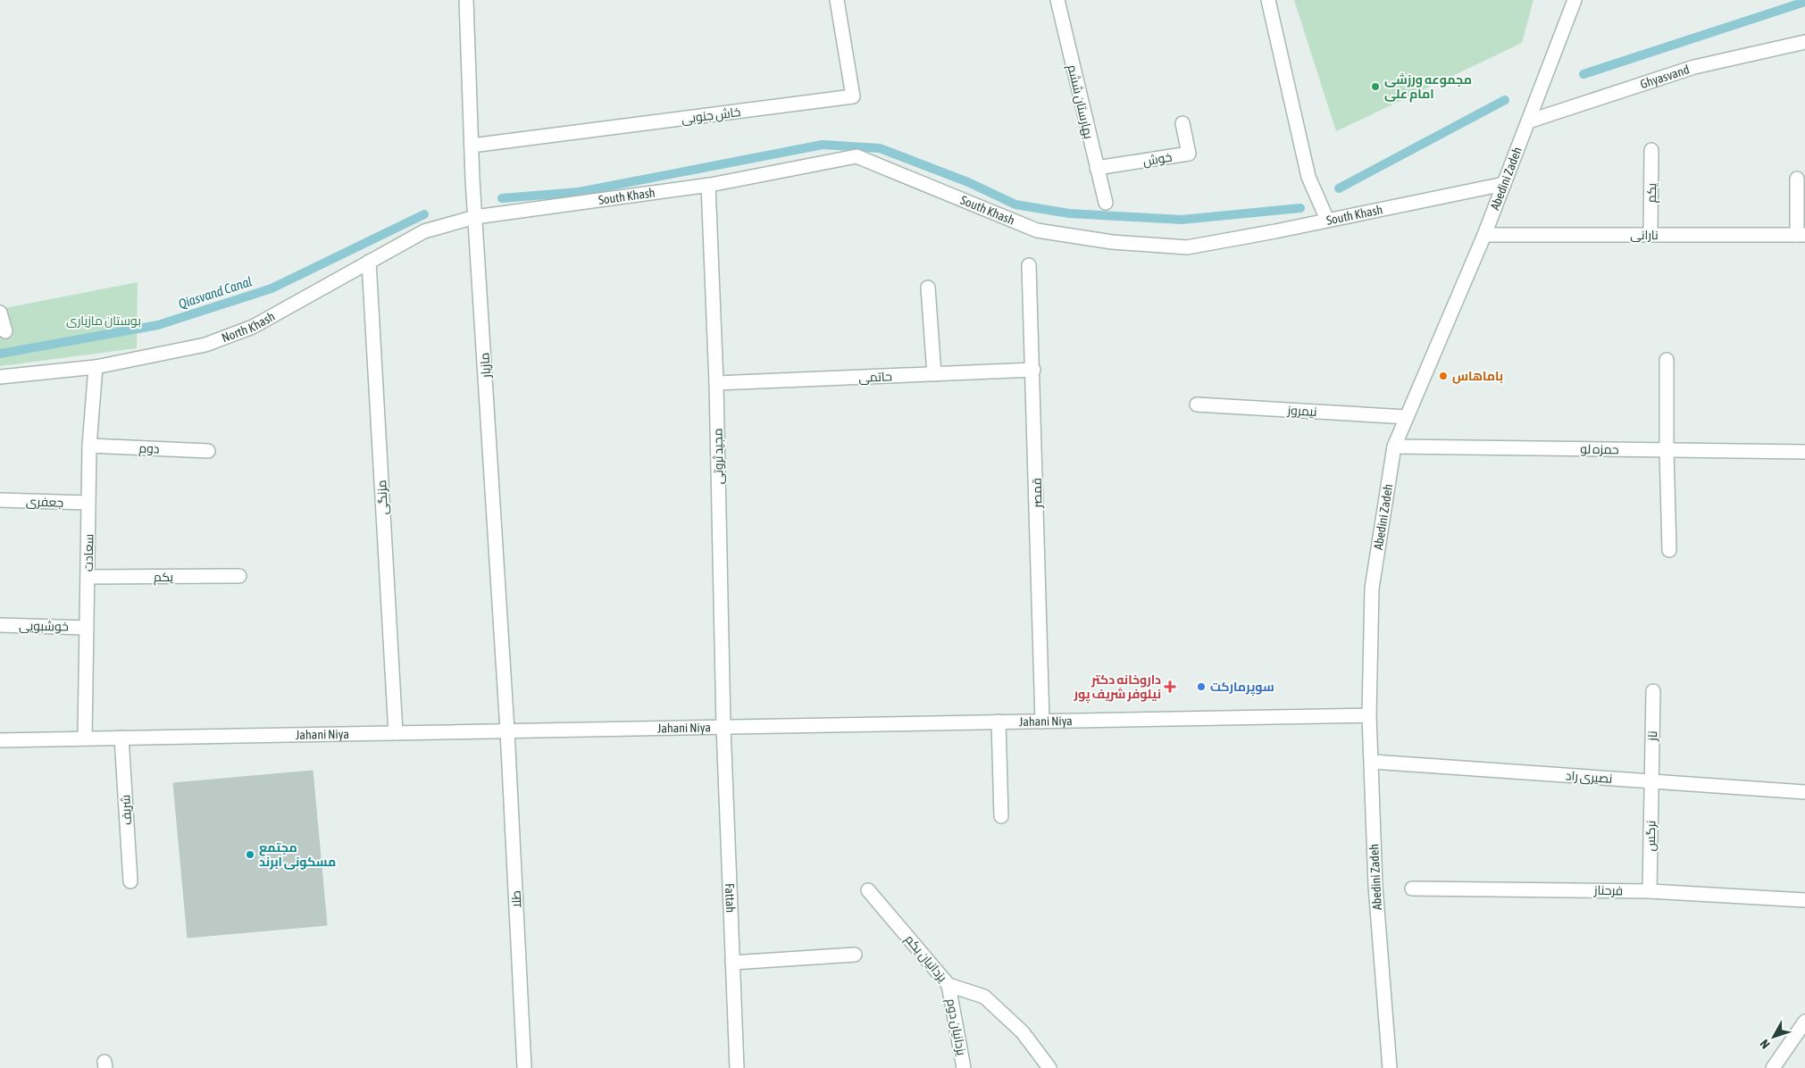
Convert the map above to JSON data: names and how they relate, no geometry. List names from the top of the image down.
{
  "streets": {
    "street": [
      "Ghyasvand",
      "بهارستان ششم",
      "خاش جنوبی",
      "خوش",
      "Abedini Zadeh",
      "یکم",
      "South Khash",
      "نارانی",
      "North Khash",
      "مازیار",
      "حاتمی",
      "نیمروز",
      "دوم",
      "حمزه لو",
      "مجید ثروتی",
      "قمصر",
      "مزنگی",
      "جعفری",
      "سعادت",
      "خوشبویی",
      "Jahani Niya",
      "ناز",
      "نصیری راد",
      "شریف",
      "نرگس",
      "فرحناز",
      "Fattah",
      "طلا",
      "یزدانیان یکم",
      "یزدانیان دوم"
    ]
  },
  "crossings": [
    ["Ghyasvand", "Abedini Zadeh"],
    ["بهارستان ششم", "خوش"],
    ["خاش جنوبی", "مازیار"],
    ["Abedini Zadeh", "South Khash"],
    ["Abedini Zadeh", "نارانی"],
    ["Abedini Zadeh", "نیمروز"],
    ["Abedini Zadeh", "حمزه لو"],
    ["Abedini Zadeh", "Jahani Niya"],
    ["Abedini Zadeh", "نصیری راد"],
    ["یکم", "نارانی"],
    ["یکم", "سعادت"],
    ["South Khash", "North Khash"],
    ["South Khash", "مازیار"],
    ["South Khash", "مجید ثروتی"],
    ["North Khash", "مازیار"],
    ["North Khash", "مزنگی"],
    ["North Khash", "سعادت"],
    ["مازیار", "Jahani Niya"],
    ["مازیار", "طلا"],
    ["حاتمی", "مجید ثروتی"],
    ["حاتمی", "قمصر"],
    ["دوم", "سعادت"],
    ["مجید ثروتی", "Jahani Niya"],
    ["مجید ثروتی", "Fattah"],
    ["قمصر", "Jahani Niya"],
    ["مزنگی", "Jahani Niya"],
    ["جعفری", "سعادت"],
    ["سعادت", "خوشبویی"],
    ["سعادت", "Jahani Niya"],
    ["Jahani Niya", "شریف"],
    ["Jahani Niya", "Fattah"],
    ["Jahani Niya", "طلا"],
    ["ناز", "نصیری راد"],
    ["ناز", "نرگس"],
    ["نصیری راد", "نرگس"],
    ["نرگس", "فرحناز"],
    ["یزدانیان یکم", "یزدانیان دوم"]
  ],
  "water": ["Qiasvand Canal"],
  "parks": ["بوستان مازیاری"],
  "places": {
    "other": [
      "مجموعه ورزشی امام علی",
      "باماهاس",
      "سوپرمارکت",
      "مجتمع مسکونی ابرند"
    ],
    "health": ["داروخانه دکتر نیلوفر شریف پور"]
  },
  "north": "bottom left"
}
